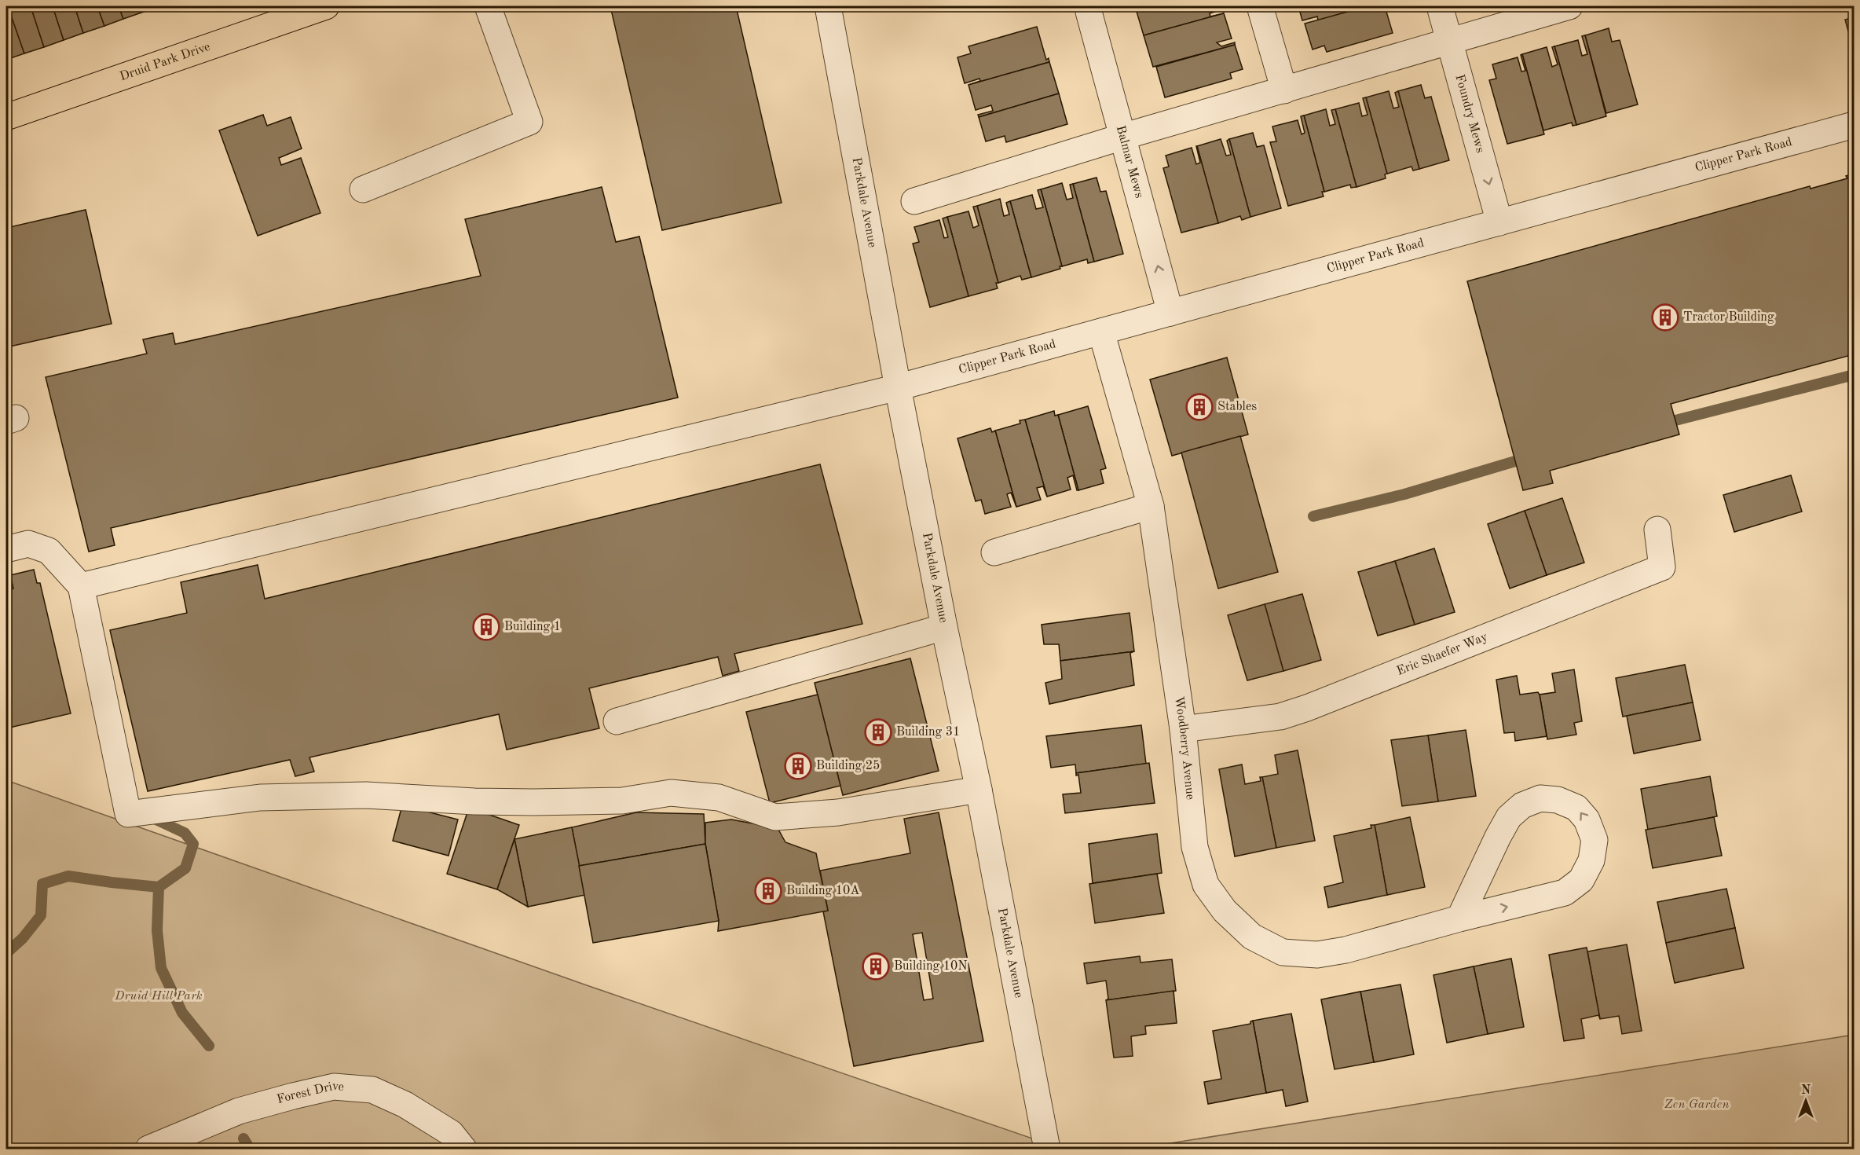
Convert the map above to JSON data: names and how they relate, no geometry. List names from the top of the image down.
{
  "streets": {
    "main road": ["Druid Park Drive"],
    "street": [
      "Foundry Mews",
      "Clipper Park Road",
      "Balmar Mews",
      "Parkdale Avenue",
      "Eric Shaefer Way",
      "Woodberry Avenue",
      "Forest Drive"
    ]
  },
  "crossings": [
    ["Foundry Mews", "Clipper Park Road"],
    ["Clipper Park Road", "Balmar Mews"],
    ["Clipper Park Road", "Parkdale Avenue"],
    ["Clipper Park Road", "Woodberry Avenue"],
    ["Eric Shaefer Way", "Woodberry Avenue"]
  ],
  "one_way": ["Foundry Mews", "Balmar Mews"],
  "parks": ["Druid Hill Park", "Zen Garden"],
  "places": {
    "building": [
      "Tractor Building",
      "Stables",
      "Building 1",
      "Building 31",
      "Building 25",
      "Building 10A",
      "Building 10N"
    ]
  },
  "north": "top"
}
